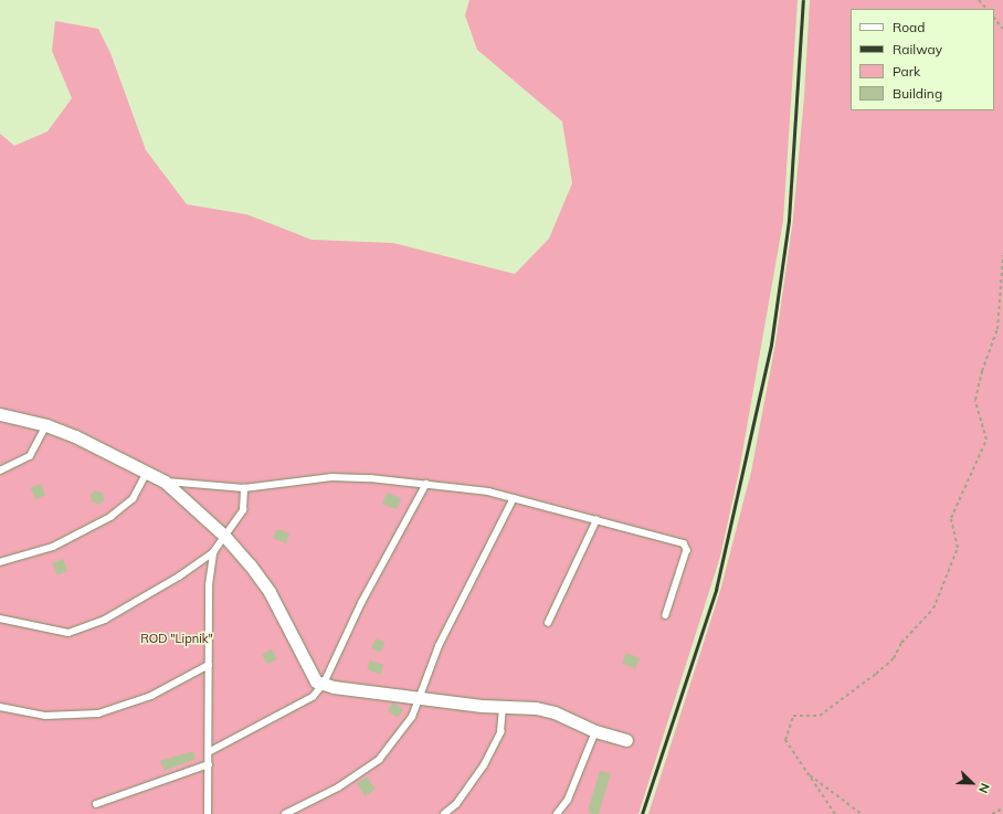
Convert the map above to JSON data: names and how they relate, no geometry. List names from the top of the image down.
{
  "parks": ["ROD \"Lipnik\""],
  "legend": [
    "Road",
    "Railway",
    "Park",
    "Building"
  ],
  "north": "bottom right"
}
